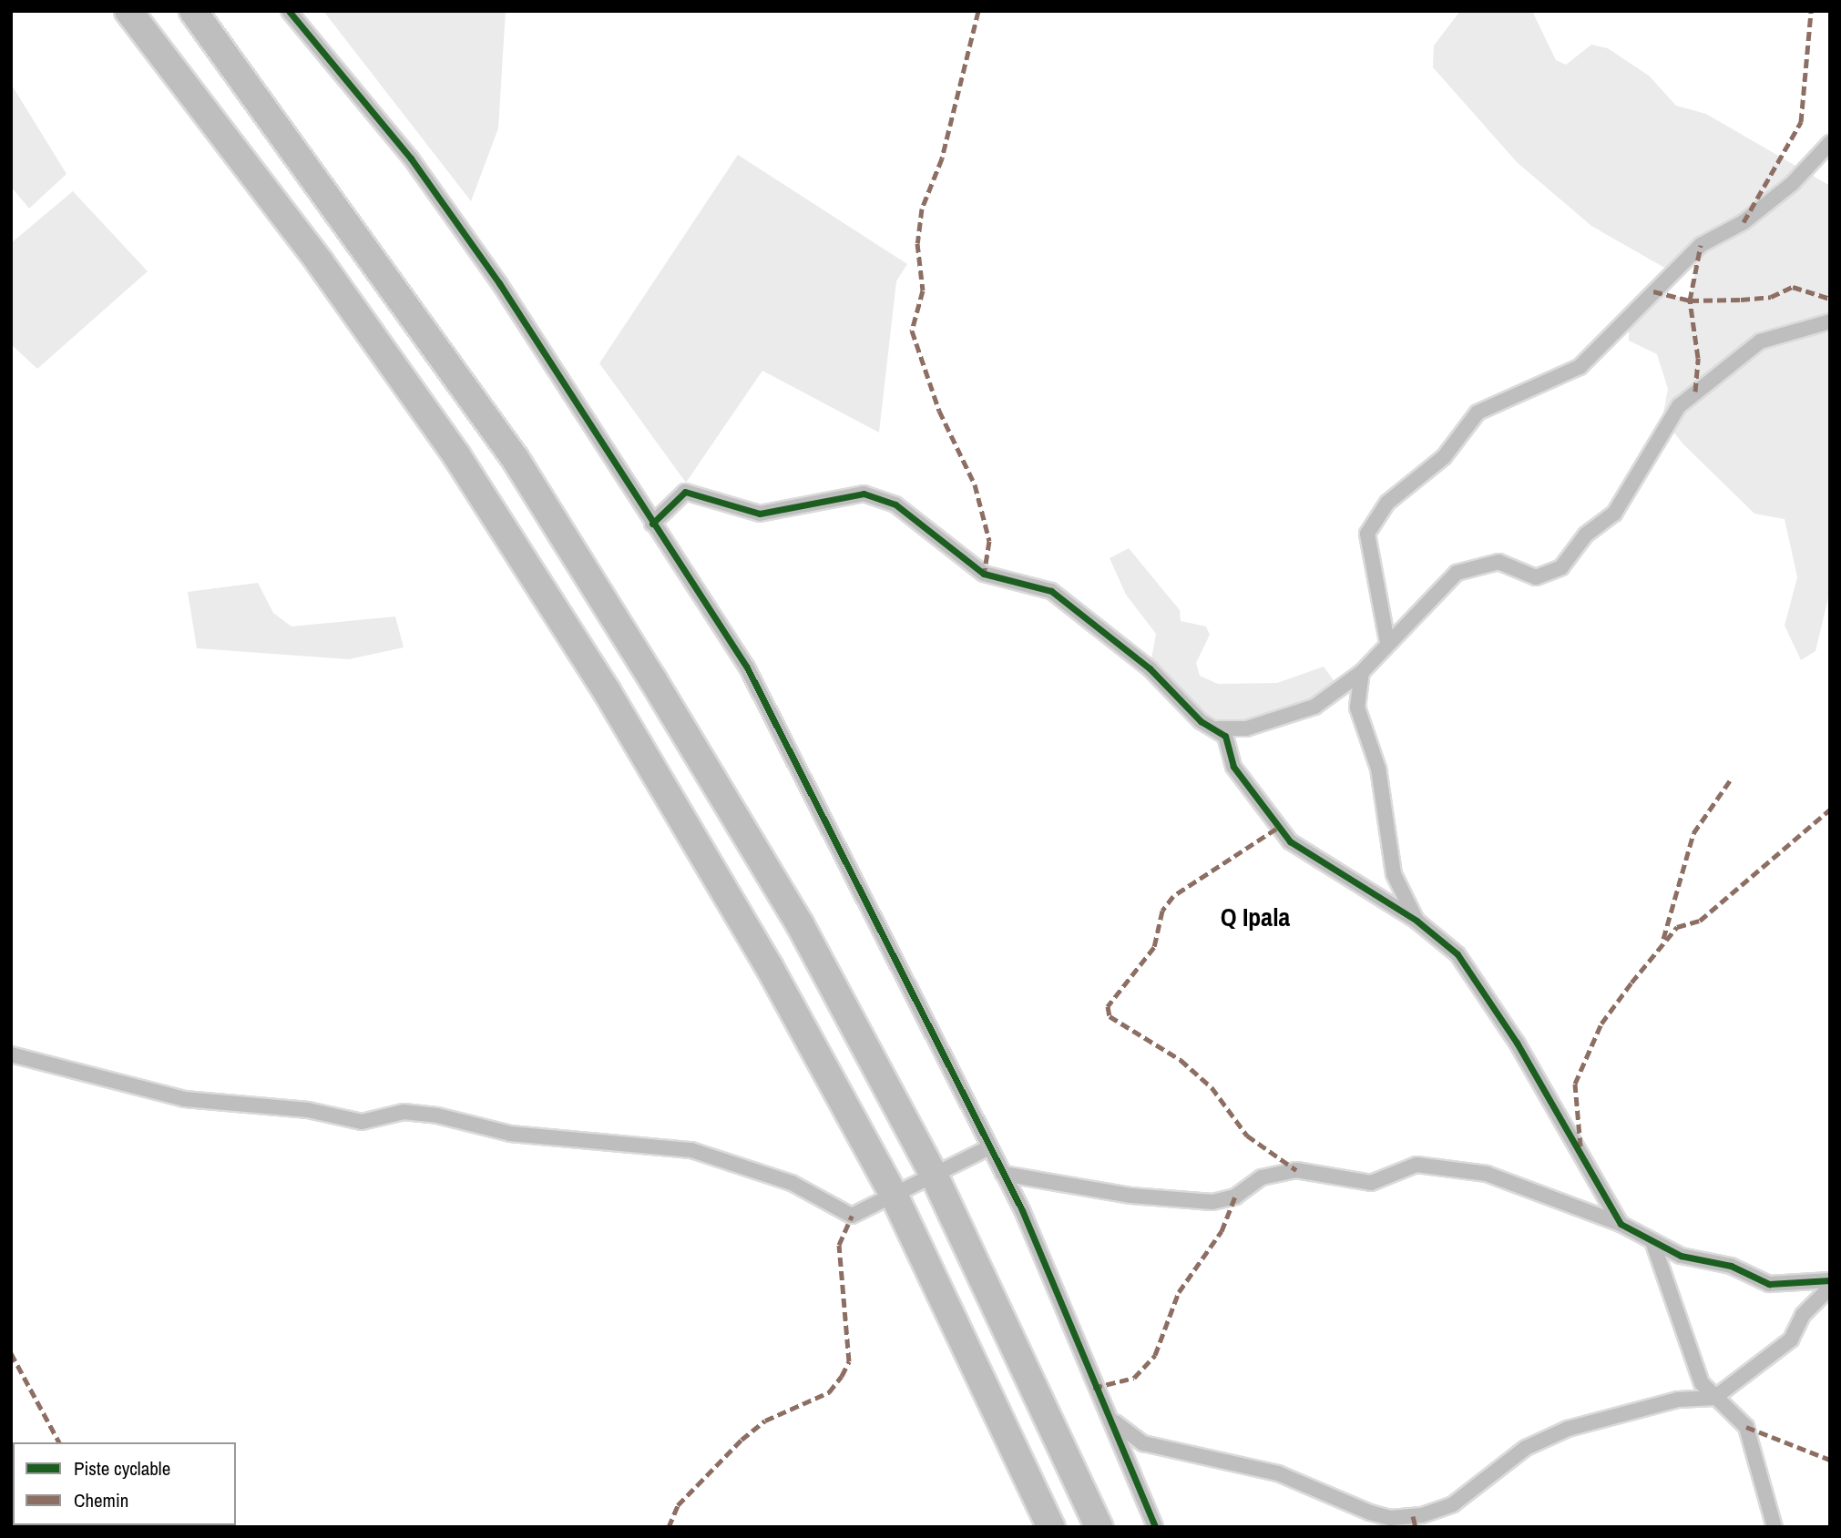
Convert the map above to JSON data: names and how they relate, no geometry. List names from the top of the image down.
{
  "districts": ["Q Ipala"],
  "legend": ["Piste cyclable", "Chemin"]
}
